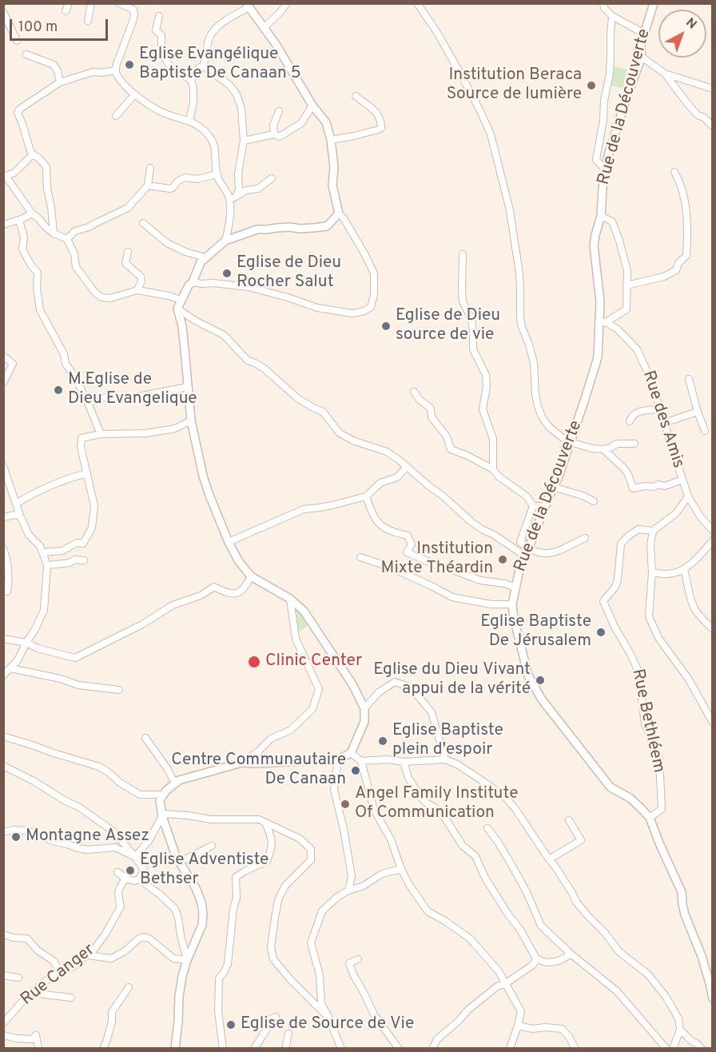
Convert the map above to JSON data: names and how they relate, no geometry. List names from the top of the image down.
{
  "streets": {
    "street": [
      "Rue de la Découverte",
      "Rue des Amis",
      "Rue Bethléem",
      "Rue Canger"
    ]
  },
  "crossings": [
    ["Rue de la Découverte", "Rue des Amis"],
    ["Rue de la Découverte", "Rue Bethléem"],
    ["Rue des Amis", "Rue Bethléem"]
  ],
  "places": [
    "Eglise Evangélique Baptiste De Canaan 5",
    "Institution Beraca Source de lumière",
    "Eglise de Dieu Rocher Salut",
    "Eglise de Dieu source de vie",
    "M.Eglise de Dieu Evangelique",
    "Institution Mixte Théardin",
    "Eglise Baptiste De Jérusalem",
    "Clinic Center",
    "Eglise du Dieu Vivant appui de la vérité",
    "Eglise Baptiste plein d'espoir",
    "Centre Communautaire De Canaan",
    "Angel Family Institute Of Communication",
    "Montagne Assez",
    "Eglise Adventiste Bethser",
    "Eglise de Source de Vie"
  ],
  "scale_bar": "100 m",
  "north": "top right"
}
